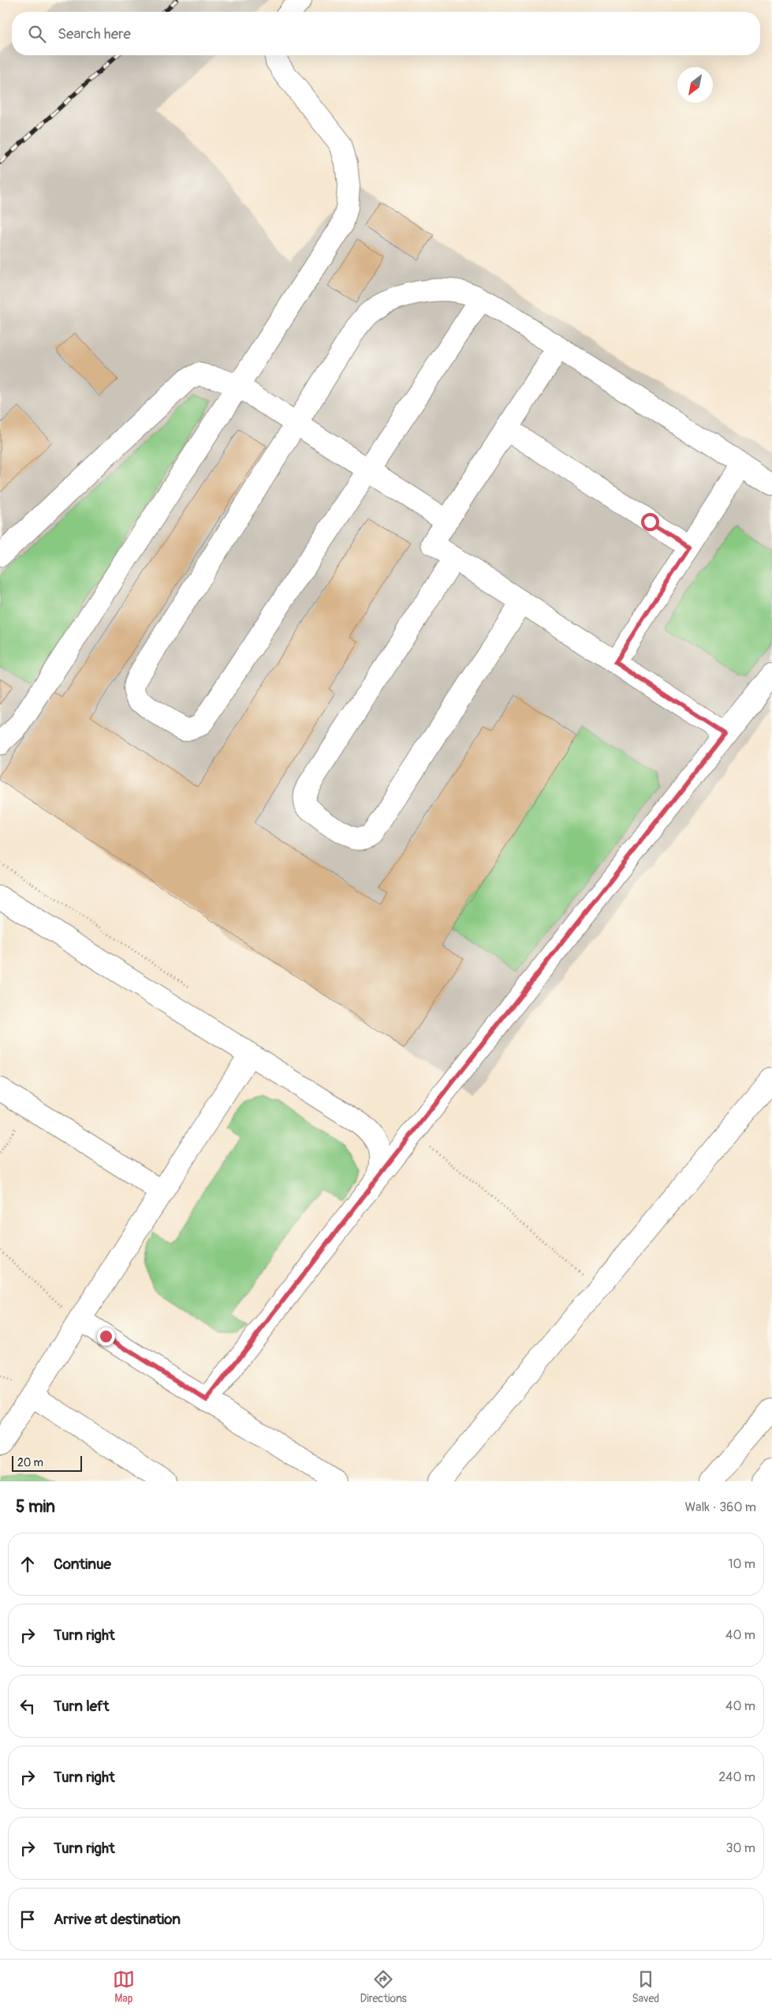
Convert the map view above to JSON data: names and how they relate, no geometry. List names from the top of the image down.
{
  "scale_bar": "20 m",
  "north": "bottom left",
  "page": {
    "search": "Search here",
    "scale": "20 m",
    "heading": ["5 min", "Walk · 360 m"],
    "list": [
      ["Continue", "10 m"],
      ["Turn right", "40 m"],
      ["Turn left", "40 m"],
      ["Turn right", "240 m"],
      ["Turn right", "30 m"],
      "Arrive at destination"
    ],
    "nav": ["Map", "Directions", "Saved"]
  }
}
